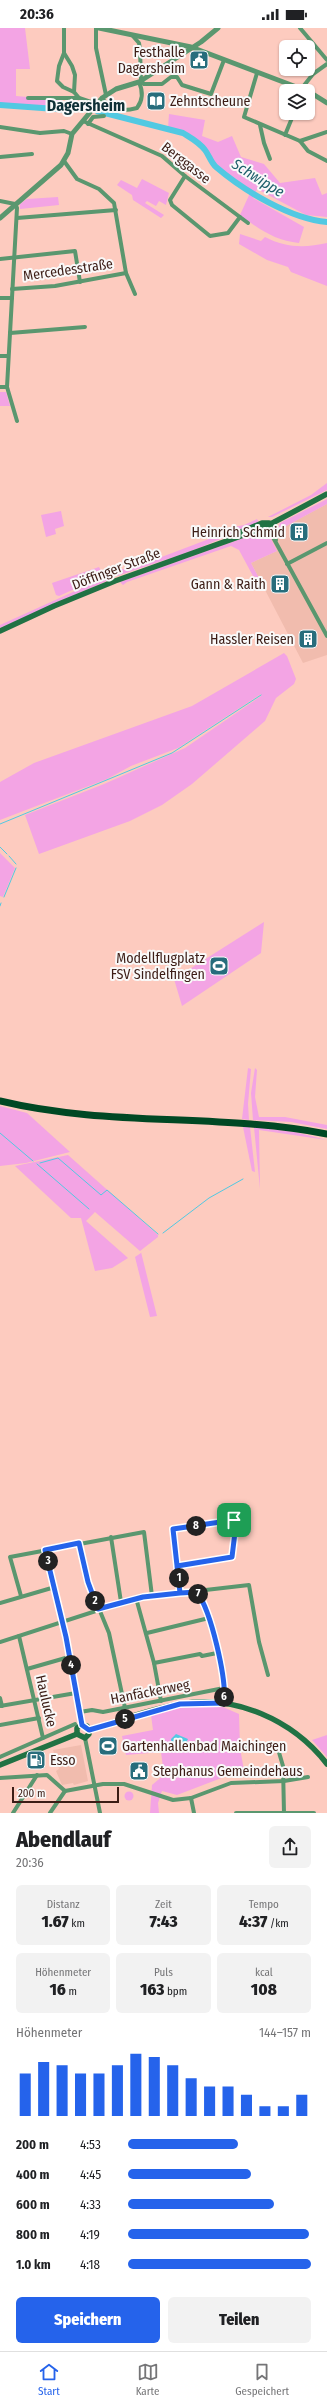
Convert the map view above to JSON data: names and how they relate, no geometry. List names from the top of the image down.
{
  "streets": {
    "main road": ["Döffinger Straße"],
    "street": [
      "Berggasse",
      "Mercedesstraße",
      "Hanfäckerweg",
      "Haulucke"
    ]
  },
  "districts": ["Dagersheim"],
  "water": ["Schwippe"],
  "places": {
    "public building": ["Festhalle Dagersheim", "Stephanus Gemeindehaus"],
    "library": ["Zehntscheune"],
    "building": ["Heinrich Schmid", "Gann & Raith", "Hassler Reisen"],
    "sports": ["Modellflugplatz FSV Sindelfingen", "Gartenhallenbad Maichingen"],
    "fuel station": ["Esso"]
  },
  "scale_bar": "200 m",
  "page": {
    "status": "20:36",
    "pins": [
      "8",
      "3",
      "1",
      "7",
      "2",
      "4",
      "6",
      "5"
    ],
    "scale": "200 m",
    "heading": ["Abendlauf", "20:36"],
    "stats": [
      ["Distanz", "1.67 km"],
      ["Zeit", "7:43"],
      ["Tempo", "4:37 /km"],
      ["Höhenmeter", "16 m"],
      ["Puls", "163 bpm"],
      ["kcal", "108"]
    ],
    "chart": ["Höhenmeter", "144–157 m"],
    "list": [
      {
        "name": "200 m",
        "note": "4:53"
      },
      {
        "name": "400 m",
        "note": "4:45"
      },
      {
        "name": "600 m",
        "note": "4:33"
      },
      {
        "name": "800 m",
        "note": "4:19"
      },
      {
        "name": "1.0 km",
        "note": "4:18"
      }
    ],
    "buttons": ["Speichern", "Teilen"],
    "tabs": ["Start", "Karte", "Gespeichert"]
  }
}
